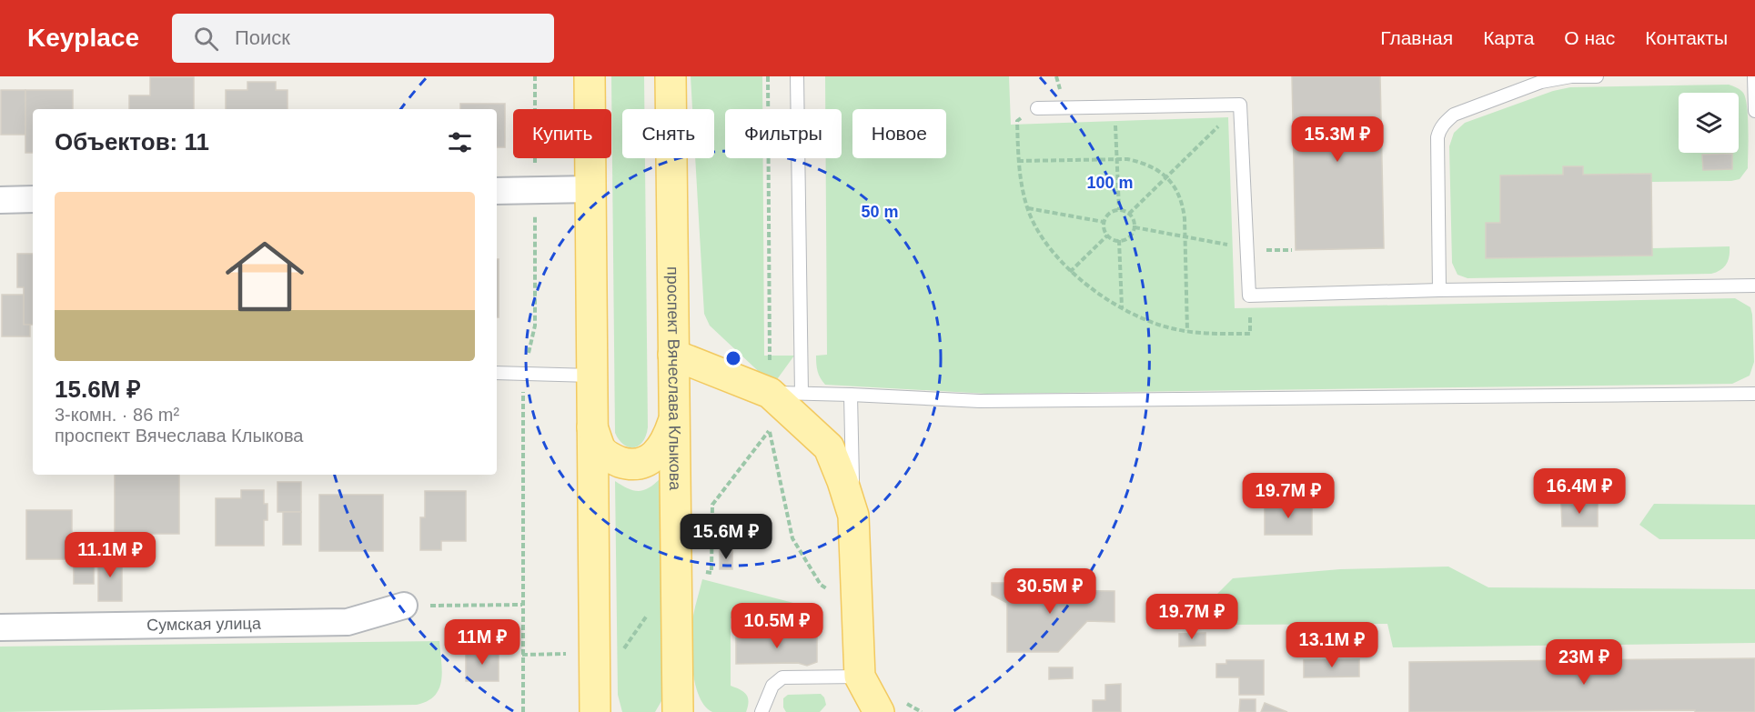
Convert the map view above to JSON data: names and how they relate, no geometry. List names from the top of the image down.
{
  "streets": {
    "main road": ["проспект Вячеслава Клыкова"],
    "street": ["Сумская улица"]
  },
  "page": {
    "header": "Keyplace",
    "search": "Поиск",
    "nav": [
      "Главная",
      "Карта",
      "О нас",
      "Контакты"
    ],
    "chip": [
      "Купить",
      "Снять",
      "Фильтры",
      "Новое"
    ],
    "heading": "Объектов: 11",
    "price": [
      "15.3M ₽",
      "16.4M ₽",
      "19.7M ₽",
      "15.6M ₽",
      "11.1M ₽",
      "30.5M ₽",
      "19.7M ₽",
      "10.5M ₽",
      "11M ₽",
      "13.1M ₽",
      "23M ₽"
    ],
    "list": [
      {
        "name": "15.6M ₽",
        "note": "3-комн. · 86 m² · проспект Вячеслава Клыкова"
      }
    ]
  },
  "rings": ["100 m", "50 m"]
}
